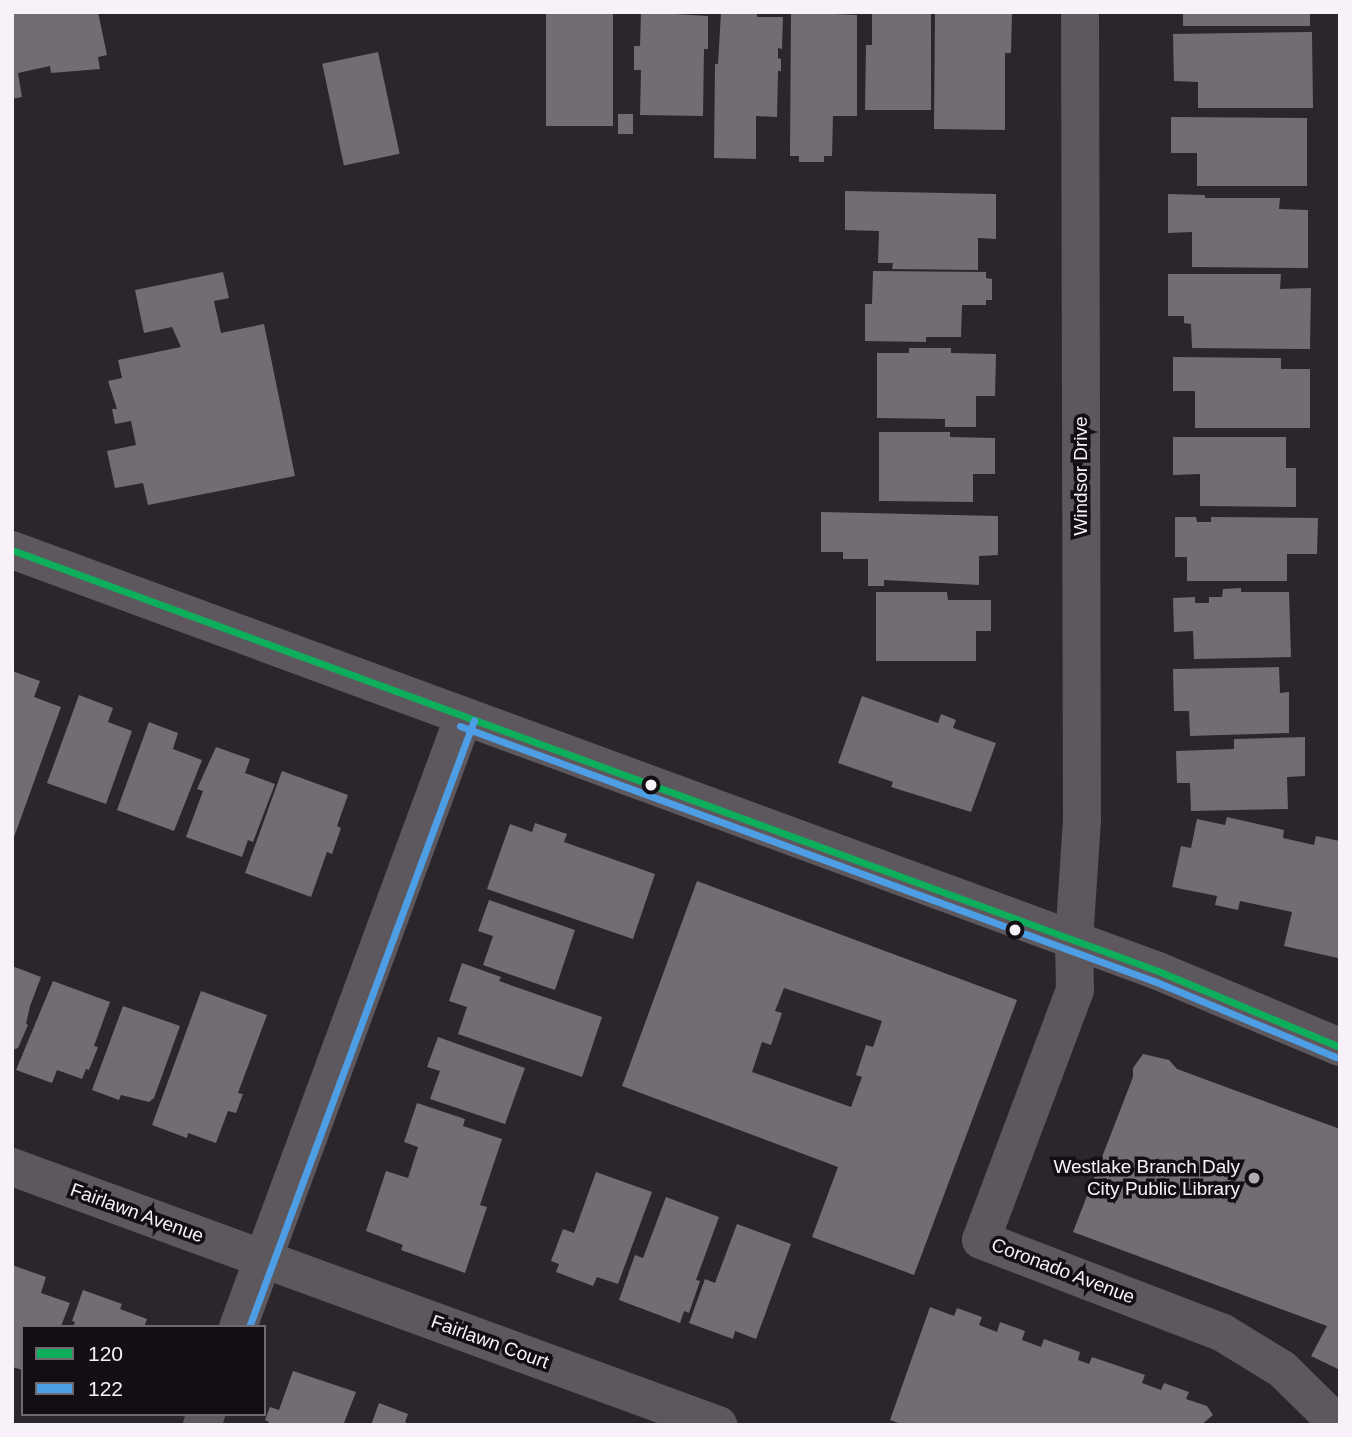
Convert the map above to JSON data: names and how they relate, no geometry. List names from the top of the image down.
{
  "streets": {
    "street": [
      "Windsor Drive",
      "Fairlawn Avenue",
      "Coronado Avenue",
      "Fairlawn Court"
    ]
  },
  "crossings": [
    ["Windsor Drive", "Coronado Avenue"],
    ["Fairlawn Avenue", "Fairlawn Court"]
  ],
  "places": ["Westlake Branch Daly City Public Library"],
  "lines": ["transit line 120", "transit line 122"],
  "legend": ["120", "122"]
}
